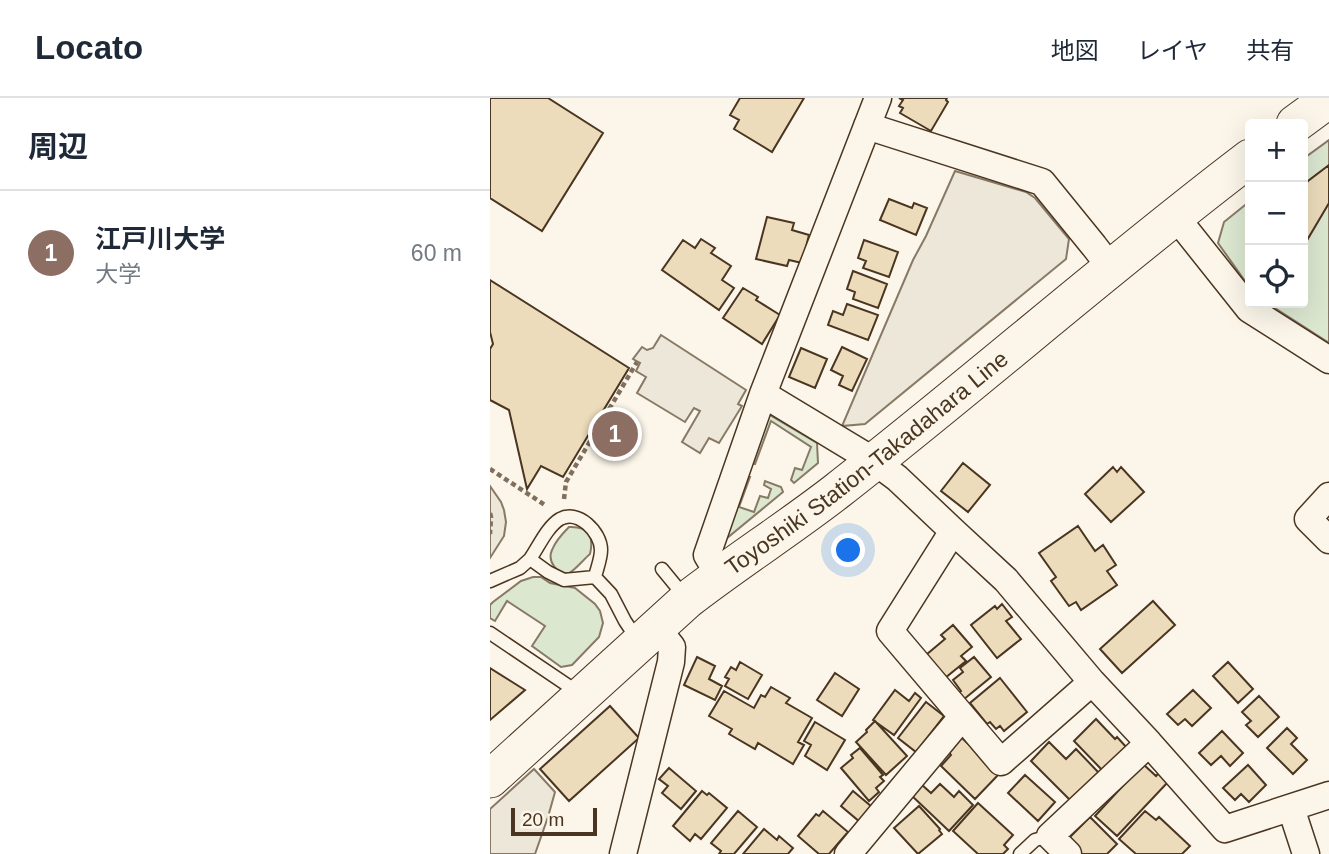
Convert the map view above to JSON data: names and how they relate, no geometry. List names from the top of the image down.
{
  "streets": {
    "main road": ["Toyoshiki Station-Takadahara Line"]
  },
  "scale_bar": "20 m",
  "page": {
    "header": "Locato",
    "nav": ["地図", "レイヤ", "共有"],
    "heading": "周辺",
    "map_buttons": ["+", "−"],
    "list": [
      {
        "mark": "1",
        "name": "江戸川大学",
        "note": "大学",
        "value": "60 m"
      }
    ],
    "pins": "1",
    "scale": "20 m"
  }
}
